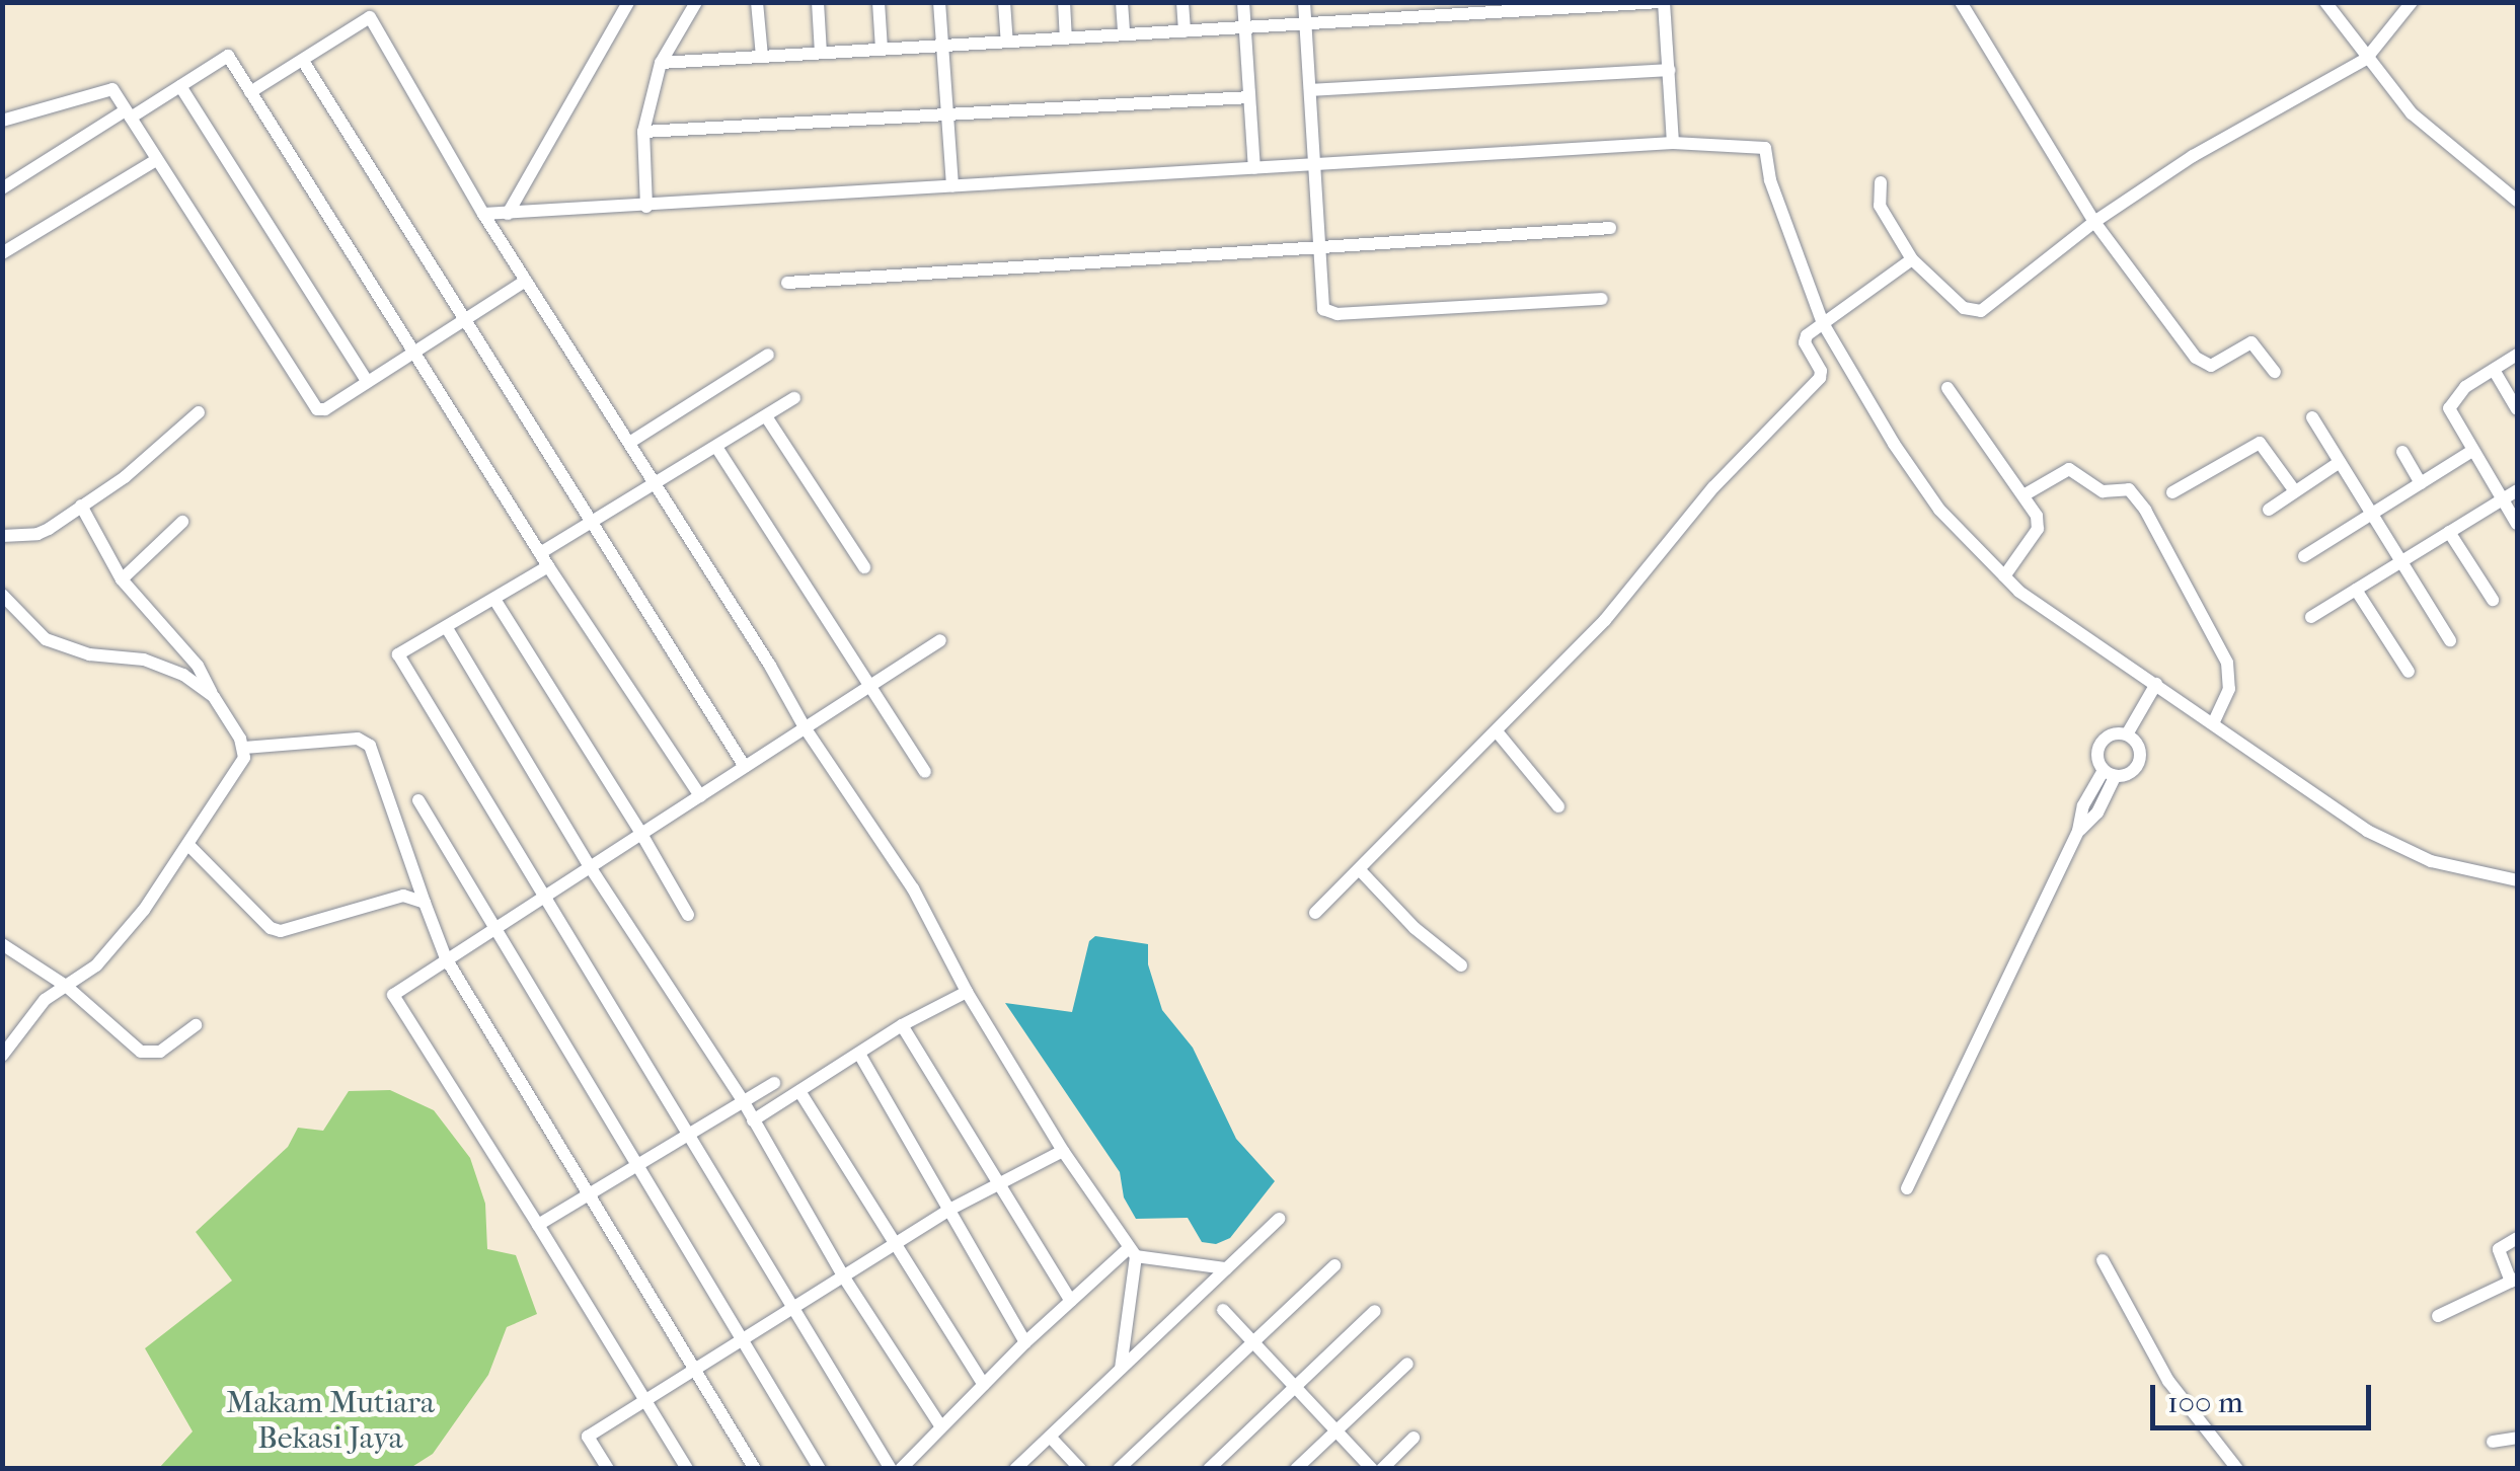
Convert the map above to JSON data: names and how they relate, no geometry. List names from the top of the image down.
{
  "parks": ["Makam Mutiara Bekasi Jaya"],
  "scale_bar": "100 m"
}
